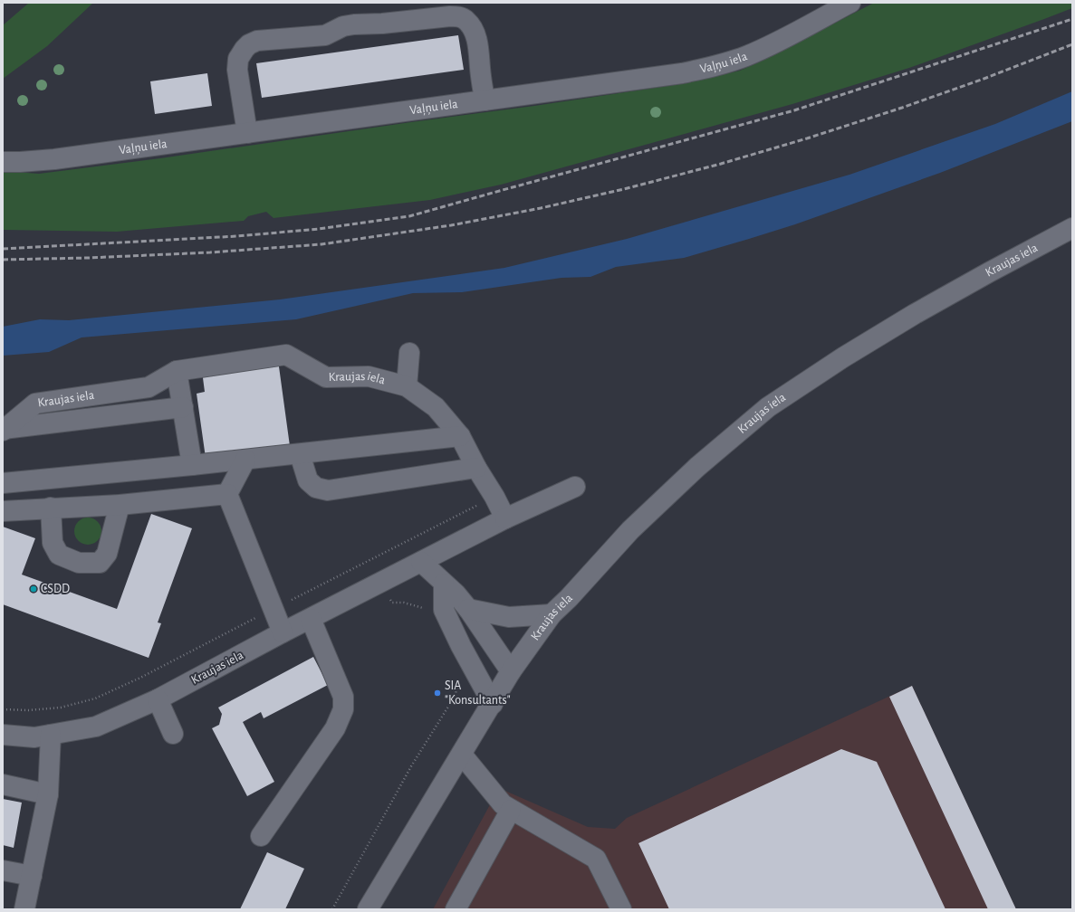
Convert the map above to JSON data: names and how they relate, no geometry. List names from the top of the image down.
{
  "streets": {
    "street": ["Vaļņu iela", "Kraujas iela"]
  },
  "places": ["CSDD", "SIA \"Konsultants\""]
}
